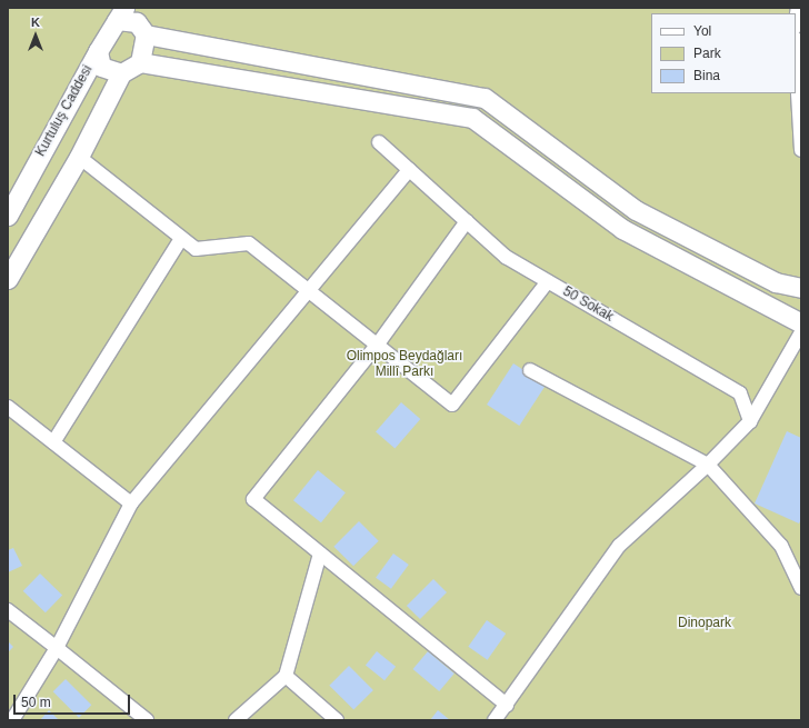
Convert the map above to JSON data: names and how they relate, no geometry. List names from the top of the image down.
{
  "streets": {
    "street": ["Kurtuluş Caddesi", "50 Sokak"]
  },
  "parks": ["Olimpos Beydağları Millî Parkı", "Dinopark"],
  "legend": ["Yol", "Park", "Bina"],
  "scale_bar": "50 m",
  "north": "top"
}
